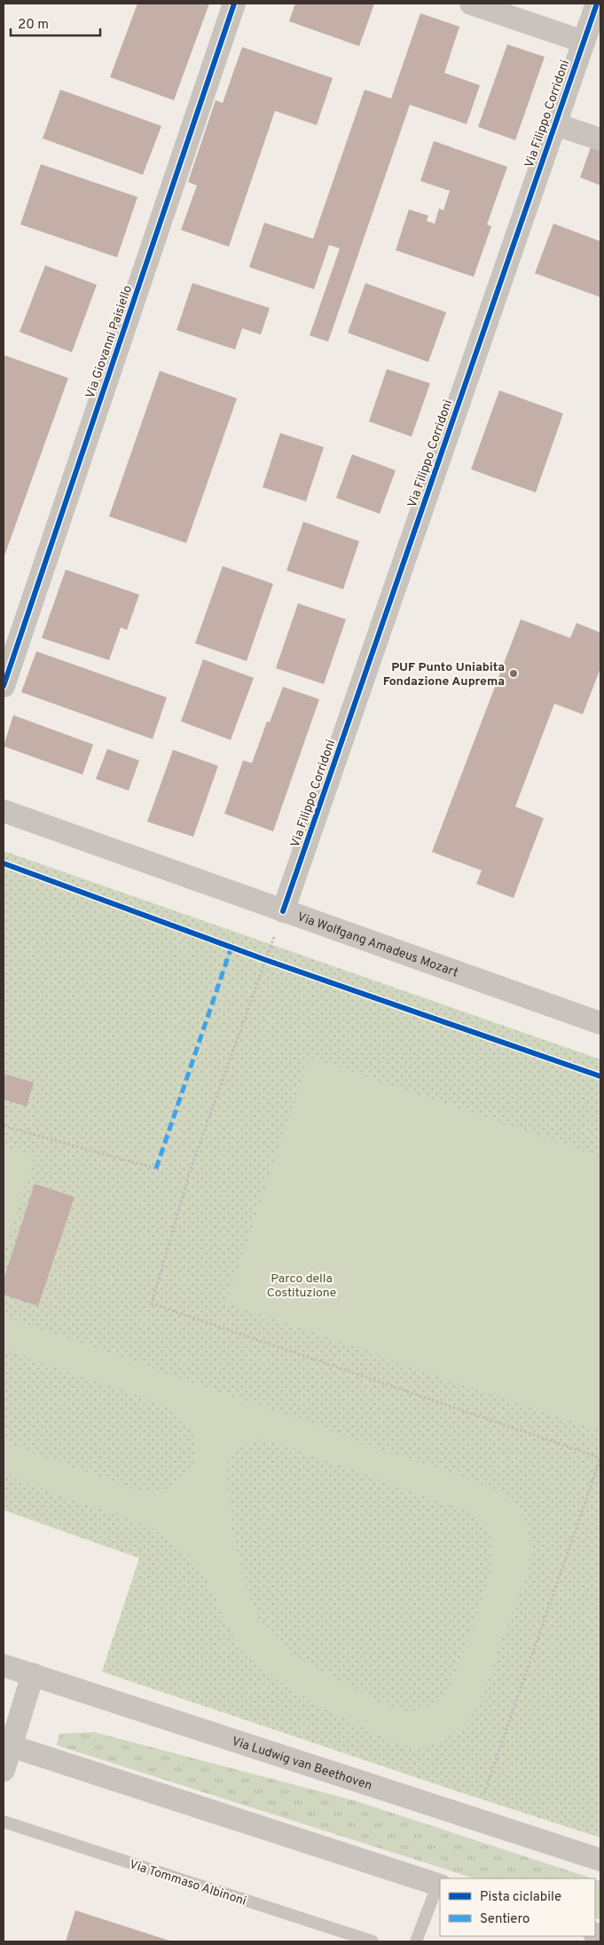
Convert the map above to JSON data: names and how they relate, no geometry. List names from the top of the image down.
{
  "streets": {
    "street": [
      "Via Filippo Corridoni",
      "Via Giovanni Paisiello",
      "Via Wolfgang Amadeus Mozart",
      "Via Ludwig van Beethoven"
    ],
    "lane": ["Via Tommaso Albinoni"]
  },
  "crossings": [
    ["Via Filippo Corridoni", "Via Wolfgang Amadeus Mozart"]
  ],
  "parks": ["Parco della Costituzione"],
  "places": ["PUF Punto Uniabita Fondazione Auprema"],
  "legend": ["Pista ciclabile", "Sentiero"],
  "scale_bar": "20 m"
}
